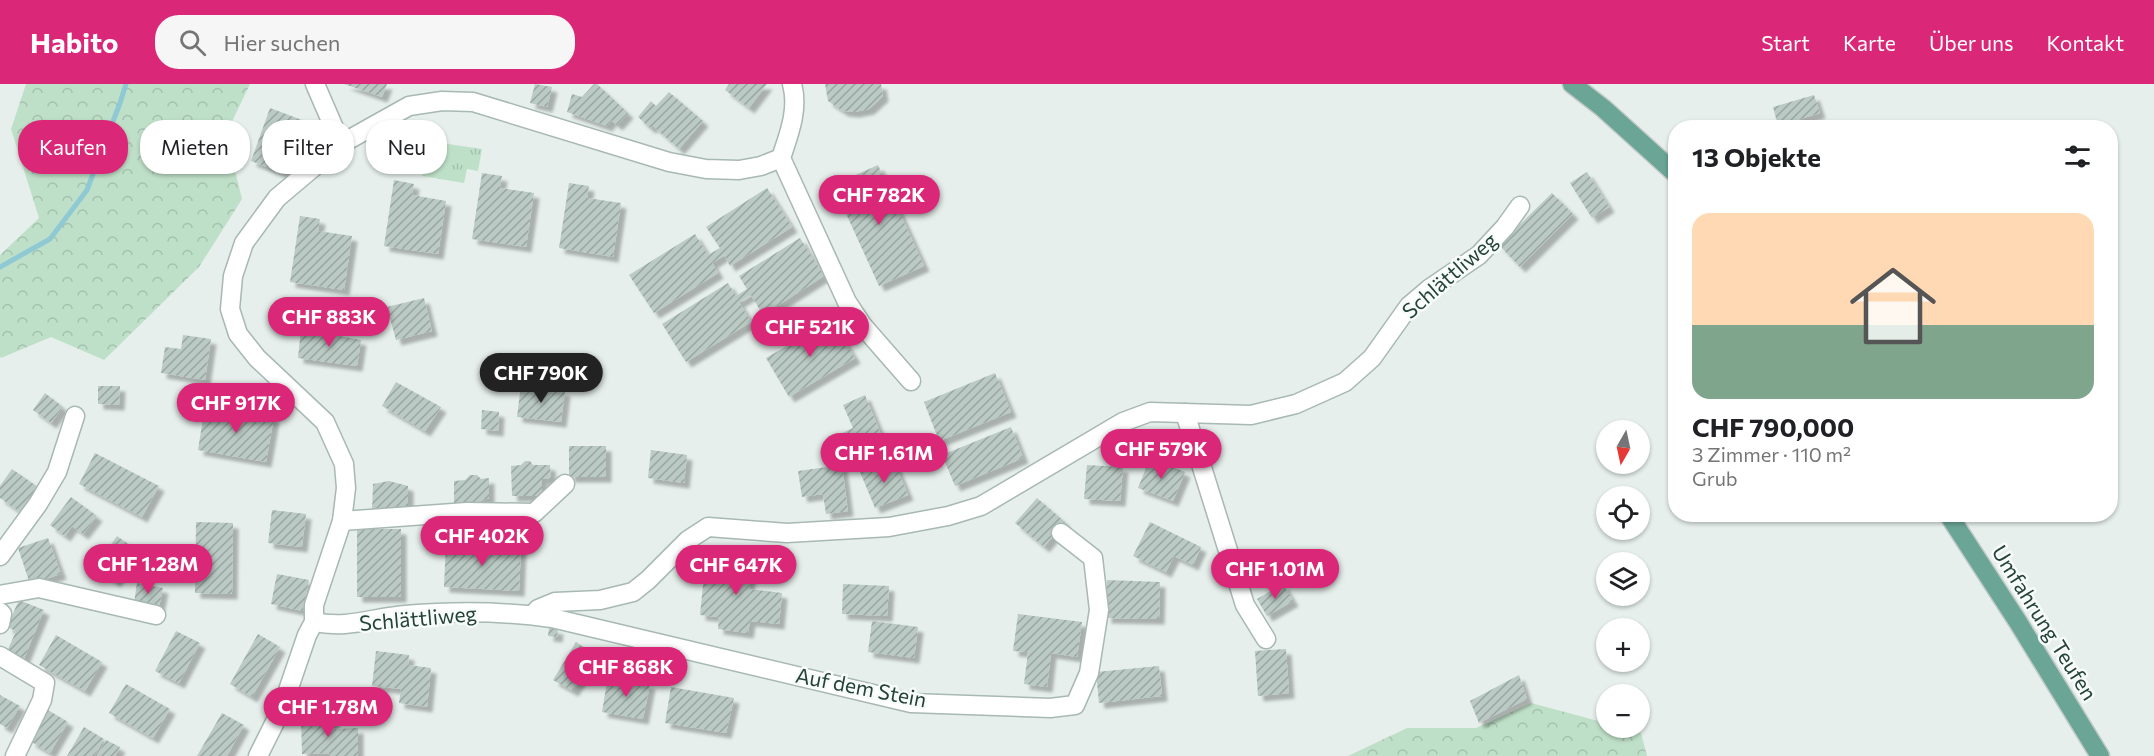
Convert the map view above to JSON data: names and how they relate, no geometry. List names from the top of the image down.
{
  "streets": {
    "main road": ["Umfahrung Teufen"],
    "street": ["Schlättliweg", "Auf dem Stein"]
  },
  "crossings": [
    ["Schlättliweg", "Auf dem Stein"]
  ],
  "north": "bottom",
  "page": {
    "header": "Habito",
    "search": "Hier suchen",
    "nav": [
      "Start",
      "Karte",
      "Über uns",
      "Kontakt"
    ],
    "chip": [
      "Kaufen",
      "Mieten",
      "Filter",
      "Neu"
    ],
    "heading": "13 Objekte",
    "price": [
      "CHF 782K",
      "CHF 883K",
      "CHF 521K",
      "CHF 790K",
      "CHF 917K",
      "CHF 579K",
      "CHF 1.61M",
      "CHF 402K",
      "CHF 1.28M",
      "CHF 647K",
      "CHF 1.01M",
      "CHF 868K",
      "CHF 1.78M"
    ],
    "list": [
      {
        "name": "CHF 790,000",
        "note": "3 Zimmer · 110 m² · Grub"
      }
    ],
    "map_buttons": ["+", "−"]
  }
}
